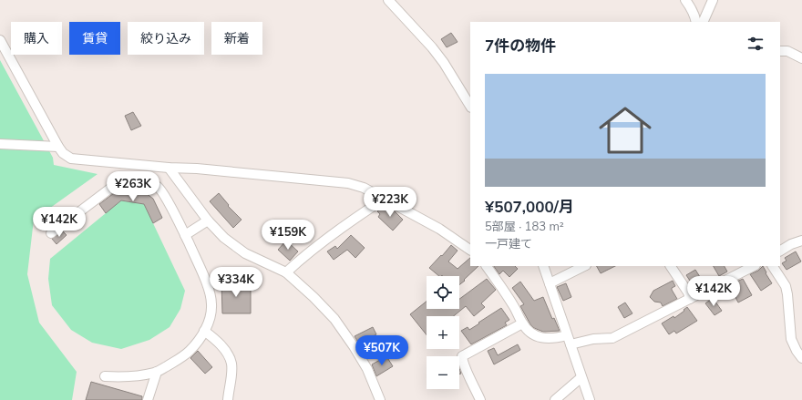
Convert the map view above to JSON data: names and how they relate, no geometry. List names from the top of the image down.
{
  "page": {
    "chip": [
      "購入",
      "賃貸",
      "絞り込み",
      "新着"
    ],
    "heading": "7件の物件",
    "list": [
      {
        "name": "¥507,000/月",
        "note": "5部屋 · 183 m² · 一戸建て"
      }
    ],
    "price": [
      "¥263K",
      "¥223K",
      "¥142K",
      "¥159K",
      "¥334K",
      "¥142K",
      "¥507K"
    ],
    "map_buttons": ["+", "−"]
  }
}
